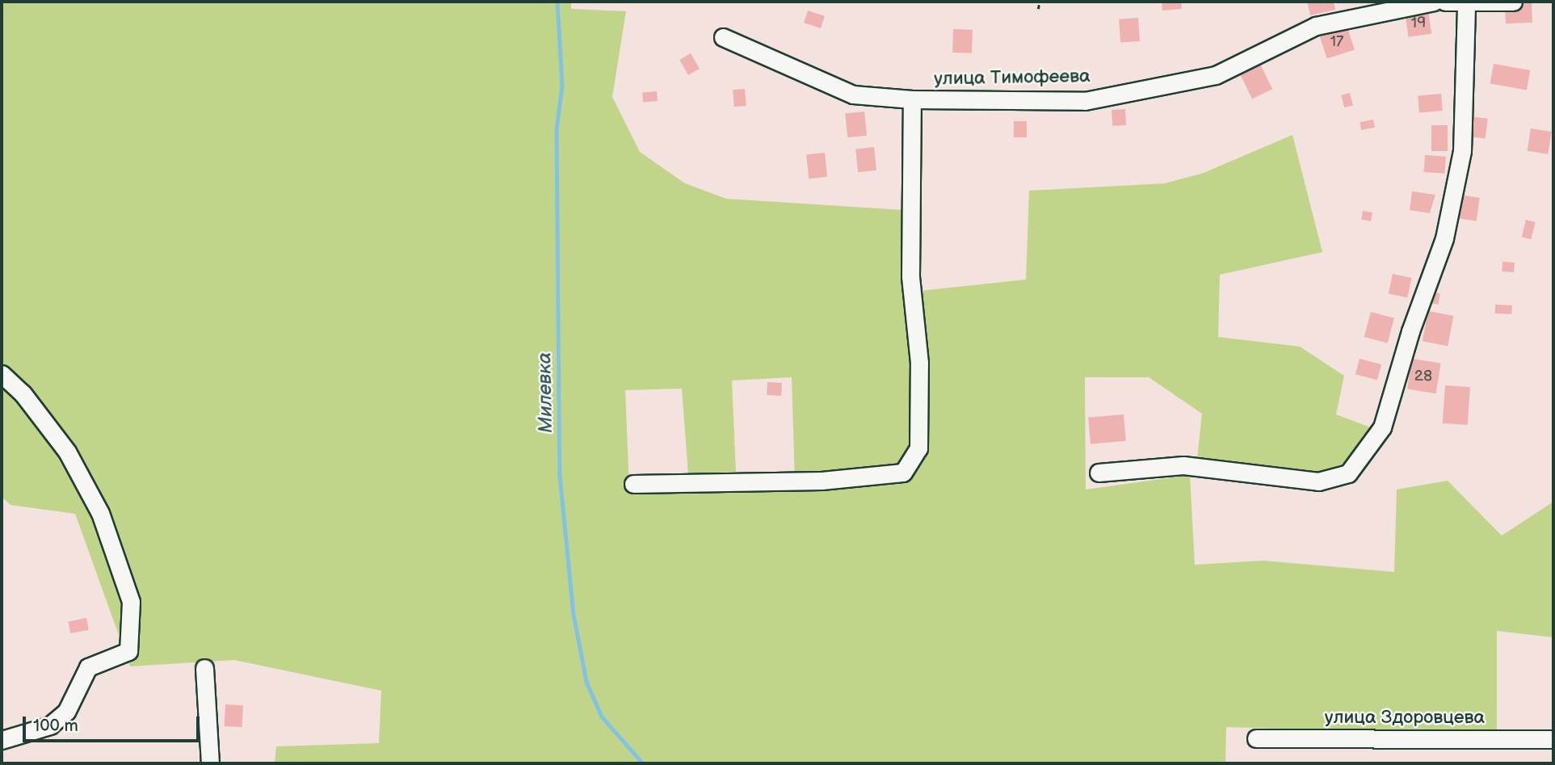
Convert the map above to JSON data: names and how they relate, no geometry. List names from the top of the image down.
{
  "streets": {
    "street": ["улица Тимофеева", "улица Здоровцева"]
  },
  "water": ["Милевка"],
  "house_numbers": ["19", "17", "28"],
  "scale_bar": "100 m"
}
